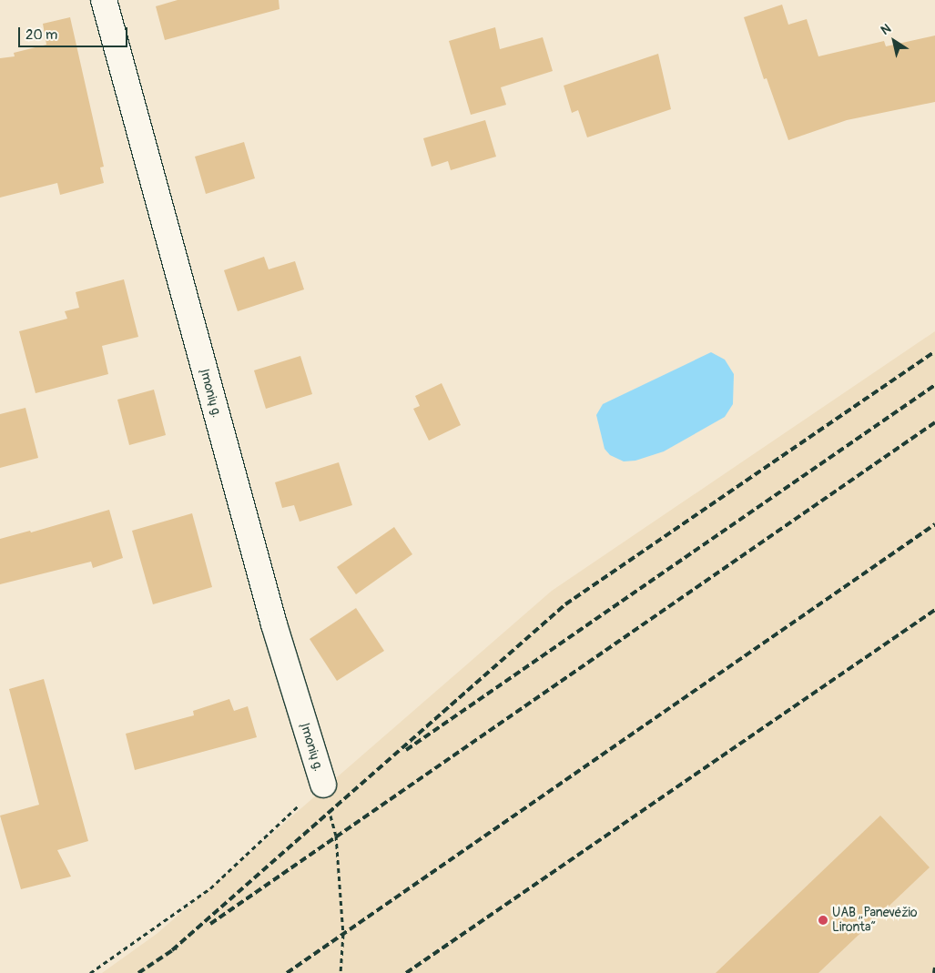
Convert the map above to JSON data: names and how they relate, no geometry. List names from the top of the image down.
{
  "streets": {
    "street": ["Įmonių g."]
  },
  "places": ["UAB „Panevėžio Lironta“"],
  "scale_bar": "20 m",
  "north": "top left"
}
